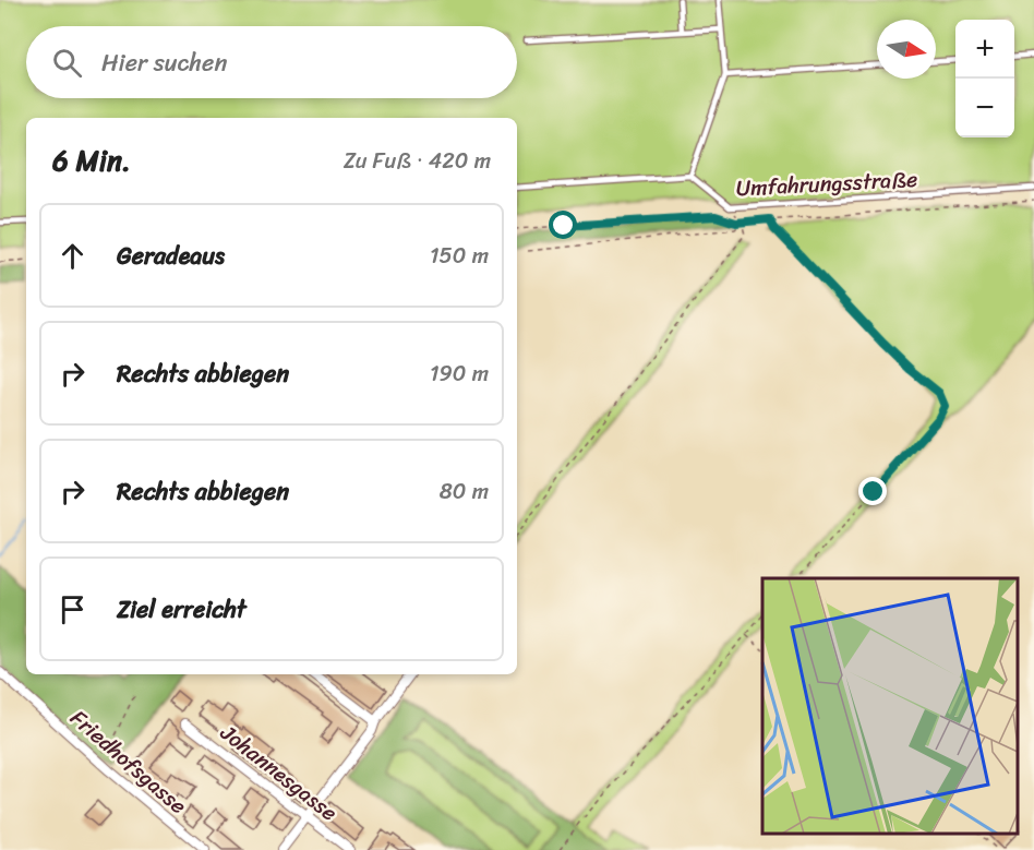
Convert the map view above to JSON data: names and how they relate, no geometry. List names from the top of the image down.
{
  "streets": {
    "street": ["Friedhofsgasse", "Johannesgasse"],
    "lane": ["Umfahrungsstraße"]
  },
  "north": "right",
  "page": {
    "map_buttons": ["+", "−"],
    "search": "Hier suchen",
    "heading": ["6 Min.", "Zu Fuß · 420 m"],
    "list": [
      ["Geradeaus", "150 m"],
      ["Rechts abbiegen", "190 m"],
      ["Rechts abbiegen", "80 m"],
      "Ziel erreicht"
    ]
  }
}
